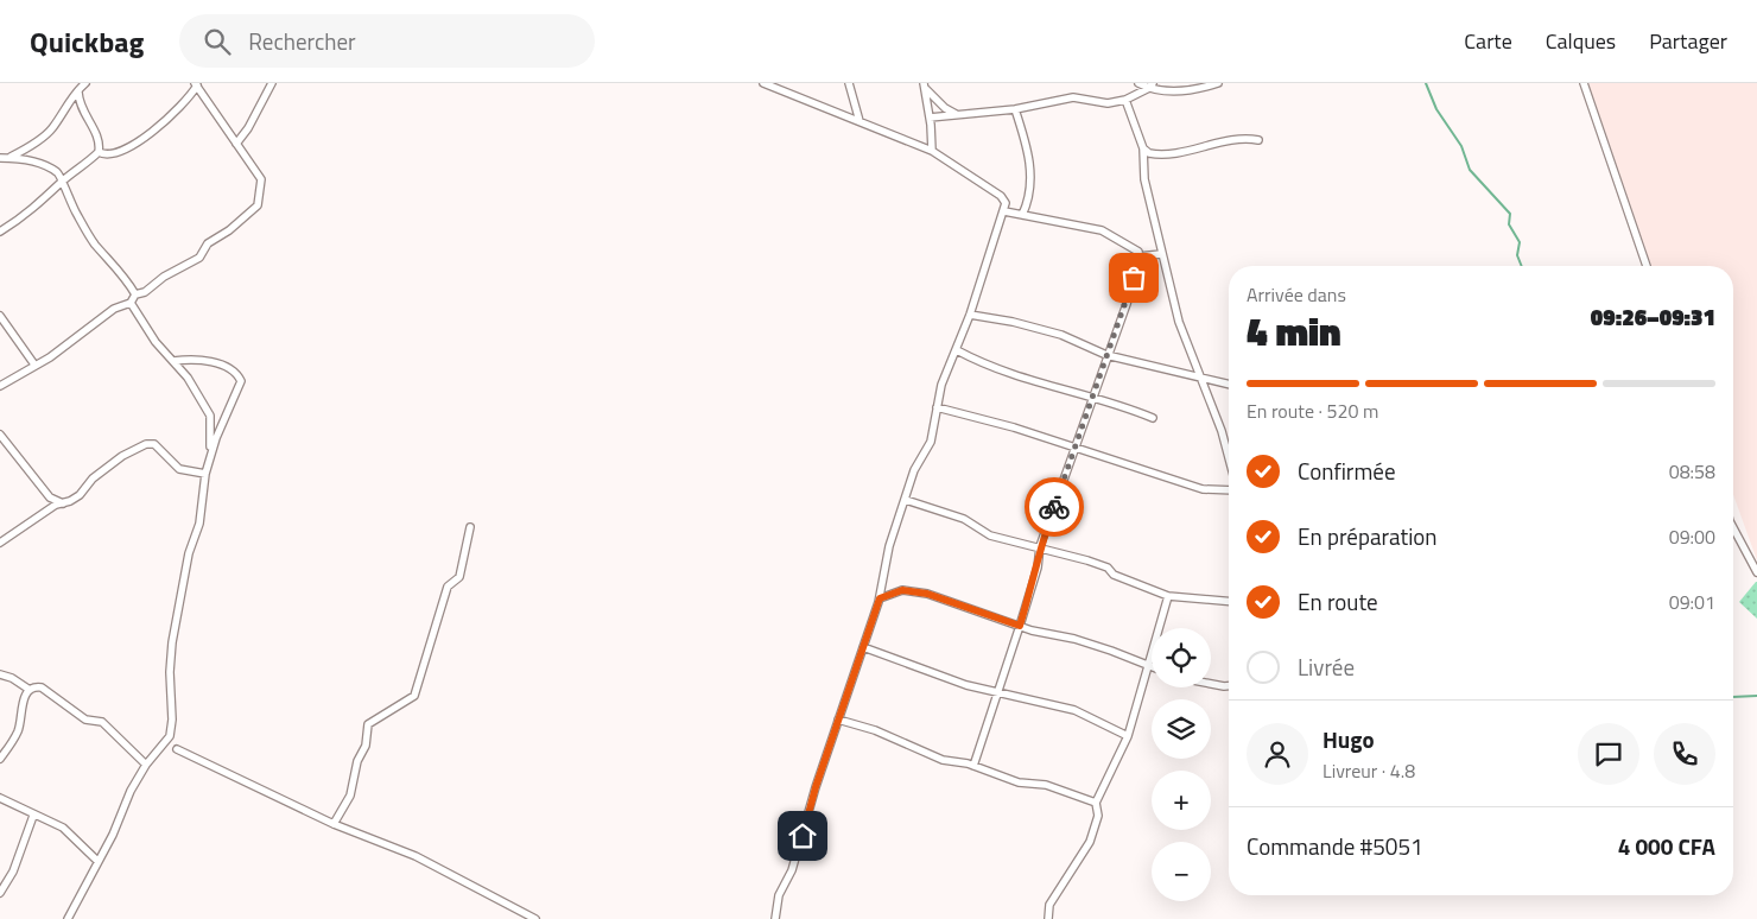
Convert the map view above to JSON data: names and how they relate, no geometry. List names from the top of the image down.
{
  "page": {
    "header": "Quickbag",
    "search": "Rechercher",
    "nav": ["Carte", "Calques", "Partager"],
    "heading": ["4 min", "Arrivée dans", "09:26–09:31"],
    "panel": [
      "Hugo",
      "Livreur · 4.8",
      "Commande #5051",
      "4 000 CFA"
    ],
    "bar": "En route · 520 m",
    "list": [
      ["Confirmée", "08:58"],
      ["En préparation", "09:00"],
      ["En route", "09:01"],
      "Livrée"
    ],
    "map_buttons": ["+", "−"]
  }
}
